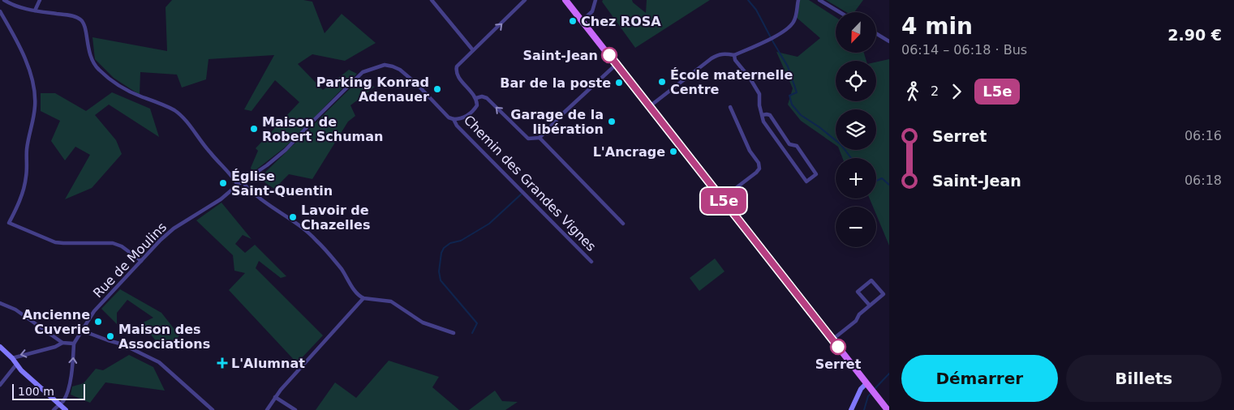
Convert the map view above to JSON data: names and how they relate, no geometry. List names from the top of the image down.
{
  "streets": {
    "street": ["Chemin des Grandes Vignes", "Rue de Moulins"]
  },
  "crossings": [
    ["Chemin des Grandes Vignes", "Rue de Moulins"]
  ],
  "places": {
    "other": [
      "Chez ROSA",
      "Saint-Jean",
      "École maternelle Centre",
      "Bar de la poste",
      "Parking Konrad Adenauer",
      "Garage de la libération",
      "Maison de Robert Schuman",
      "L'Ancrage",
      "Église Saint-Quentin",
      "Lavoir de Chazelles",
      "Ancienne Cuverie",
      "Maison des Associations",
      "Serret"
    ],
    "health": ["L'Alumnat"]
  },
  "lines": ["bus line L5e"],
  "scale_bar": "100 m",
  "north": "bottom left",
  "page": {
    "on_map": "L5e",
    "heading": ["4 min", "06:14 – 06:18 · Bus", "2.90 €"],
    "map_buttons": ["+", "−"],
    "legs": ["2", "L5e"],
    "list": [
      {
        "name": "Serret",
        "value": "06:16"
      },
      {
        "name": "Saint-Jean",
        "value": "06:18"
      }
    ],
    "buttons": ["Démarrer", "Billets"],
    "scale": "100 m"
  }
}
